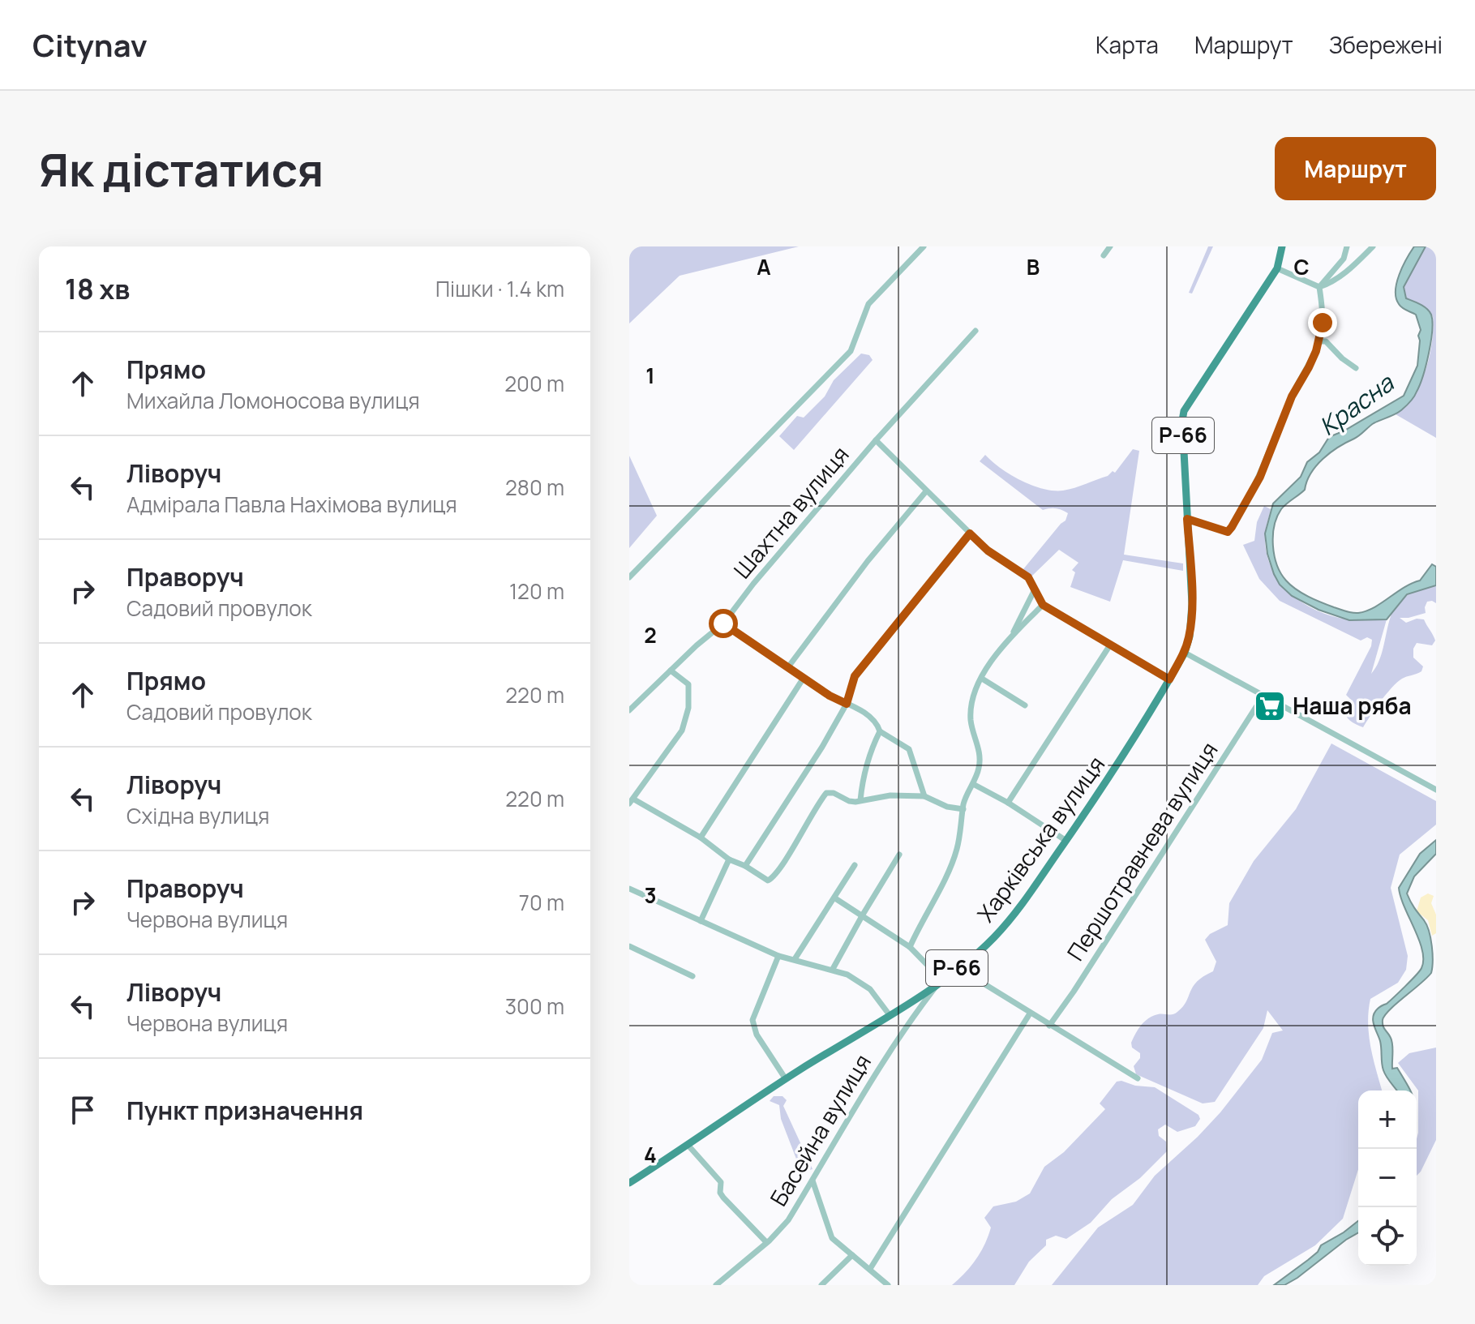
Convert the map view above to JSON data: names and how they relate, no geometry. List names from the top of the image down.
{
  "streets": {
    "main road": ["Р-66", "Харківська вулиця"],
    "street": ["Шахтна вулиця", "Першотравнева вулиця", "Басейна вулиця"]
  },
  "crossings": [
    ["Р-66", "Харківська вулиця"],
    ["Харківська вулиця", "Басейна вулиця"]
  ],
  "water": ["Красна"],
  "places": {
    "supermarket": ["Наша ряба"]
  },
  "page": {
    "header": "Citynav",
    "nav": ["Карта", "Маршрут", "Збережені"],
    "buttons": "Маршрут",
    "title": "Як дістатися",
    "heading": ["18 хв", "Пішки · 1.4 km"],
    "list": [
      ["Прямо", "Михайла Ломоносова вулиця", "200 m"],
      ["Ліворуч", "Адмірала Павла Нахімова вулиця", "280 m"],
      ["Праворуч", "Садовий провулок", "120 m"],
      ["Прямо", "Садовий провулок", "220 m"],
      ["Ліворуч", "Східна вулиця", "220 m"],
      ["Праворуч", "Червона вулиця", "70 m"],
      ["Ліворуч", "Червона вулиця", "300 m"],
      "Пункт призначення"
    ],
    "map_buttons": ["+", "−"]
  },
  "grid": {
    "columns": ["A", "B", "C"],
    "rows": [
      "1",
      "2",
      "3",
      "4"
    ]
  }
}
